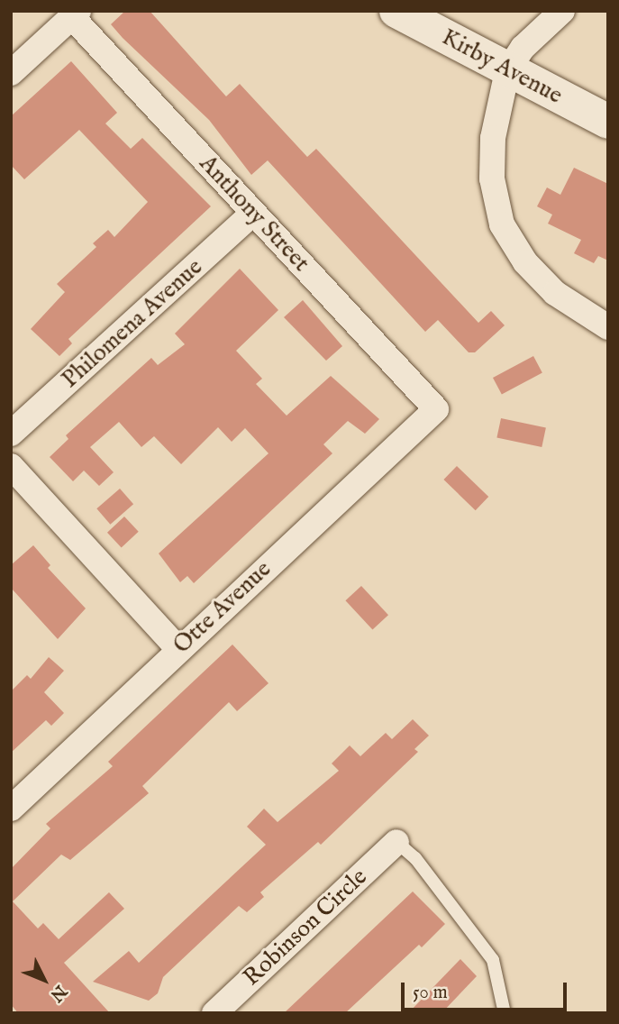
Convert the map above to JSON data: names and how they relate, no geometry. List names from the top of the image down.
{
  "streets": {
    "street": [
      "Kirby Avenue",
      "Anthony Street",
      "Philomena Avenue",
      "Otte Avenue",
      "Robinson Circle"
    ]
  },
  "crossings": [
    ["Anthony Street", "Philomena Avenue"],
    ["Anthony Street", "Otte Avenue"]
  ],
  "scale_bar": "50 m",
  "north": "bottom right"
}
